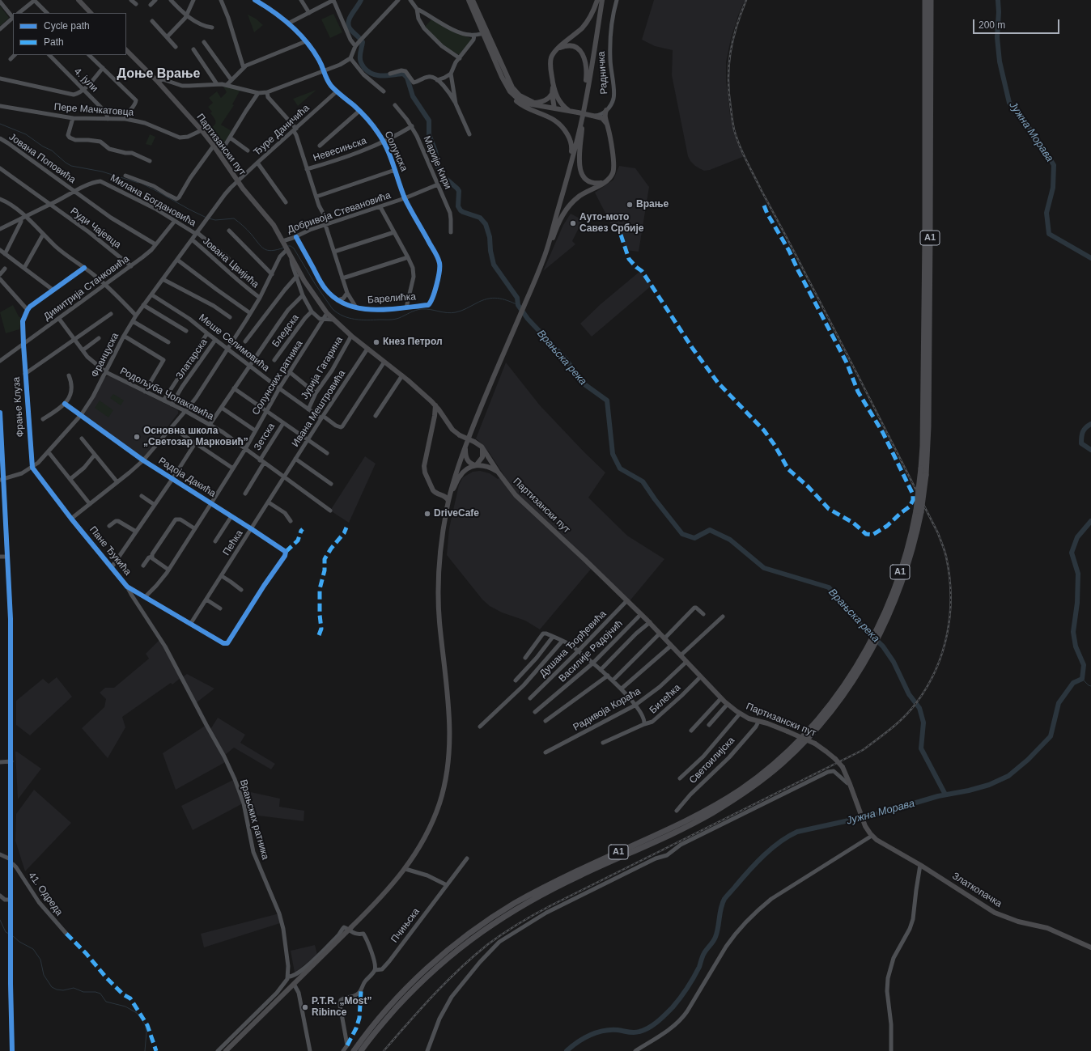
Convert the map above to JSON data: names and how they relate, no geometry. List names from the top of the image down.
{
  "streets": {
    "highway": ["A1"],
    "main road": ["Партизански пут", "Златкопачка"],
    "street": [
      "Радничка",
      "4. јули",
      "Пере Мачкатовца",
      "Ђуре Даничића",
      "Невесињска",
      "Солунска",
      "Јована Поповића",
      "Марије Кири",
      "Милана Богдановића",
      "Добривоја Стевановића",
      "Руди Чајевца",
      "Јована Цвијића",
      "Димитрија Станковића",
      "Барелићка",
      "Бледска",
      "Меше Селимовића",
      "Француска",
      "Златарска",
      "Јурија Гагарина",
      "Солунских ратника",
      "Родољуба Чолаковића",
      "Фрање Клуза",
      "Ивана Мештровића",
      "Зетска",
      "Радоја Дакића",
      "Пећка",
      "Пане Ђукића",
      "Душана Ђорђевића",
      "Василије Радојчић",
      "Билећка",
      "Радивоја Кораћа",
      "Светоилијска",
      "Врањских ратника",
      "41. Одреда",
      "Пчињска"
    ]
  },
  "crossings": [
    ["4. јули", "Пере Мачкатовца"],
    ["Пере Мачкатовца", "Партизански пут"],
    ["Ђуре Даничића", "Партизански пут"],
    ["Ђуре Даничића", "Солунска"],
    ["Ђуре Даничића", "Француска"],
    ["Партизански пут", "Добривоја Стевановића"],
    ["Партизански пут", "Бледска"],
    ["Партизански пут", "Меше Селимовића"],
    ["Партизански пут", "Француска"],
    ["Партизански пут", "Јурија Гагарина"],
    ["Партизански пут", "Солунских ратника"],
    ["Партизански пут", "Ивана Мештровића"],
    ["Партизански пут", "Душана Ђорђевића"],
    ["Партизански пут", "Василије Радојчић"],
    ["Партизански пут", "Билећка"],
    ["Партизански пут", "Радивоја Кораћа"],
    ["Партизански пут", "Светоилијска"],
    ["Партизански пут", "Златкопачка"],
    ["Невесињска", "Солунска"],
    ["Невесињска", "Марије Кири"],
    ["Солунска", "Добривоја Стевановића"],
    ["Солунска", "Барелићка"],
    ["Јована Поповића", "Милана Богдановића"],
    ["Јована Поповића", "Димитрија Станковића"],
    ["Марије Кири", "Добривоја Стевановића"],
    ["Милана Богдановића", "Јована Цвијића"],
    ["Милана Богдановића", "Димитрија Станковића"],
    ["Милана Богдановића", "Француска"],
    ["Добривоја Стевановића", "Барелићка"],
    ["Руди Чајевца", "Димитрија Станковића"],
    ["Јована Цвијића", "Француска"],
    ["Димитрија Станковића", "Родољуба Чолаковића"],
    ["Димитрија Станковића", "Фрање Клуза"],
    ["Меше Селимовића", "Француска"],
    ["Меше Селимовића", "Златарска"],
    ["Меше Селимовића", "Јурија Гагарина"],
    ["Меше Селимовића", "Солунских ратника"],
    ["Меше Селимовића", "Ивана Мештровића"],
    ["Француска", "Родољуба Чолаковића"],
    ["Француска", "Фрање Клуза"],
    ["Француска", "Радоја Дакића"],
    ["Француска", "Пане Ђукића"],
    ["Златарска", "Родољуба Чолаковића"],
    ["Солунских ратника", "Родољуба Чолаковића"],
    ["Солунских ратника", "Радоја Дакића"],
    ["Солунских ратника", "Пане Ђукића"],
    ["Родољуба Чолаковића", "Ивана Мештровића"],
    ["Родољуба Чолаковића", "Зетска"],
    ["Родољуба Чолаковића", "Пећка"],
    ["Фрање Клуза", "Пане Ђукића"],
    ["Ивана Мештровића", "Пећка"],
    ["Радоја Дакића", "Пећка"],
    ["Радоја Дакића", "Пане Ђукића"],
    ["Пећка", "Пане Ђукића"],
    ["Пане Ђукића", "Врањских ратника"]
  ],
  "districts": ["Доње Врање"],
  "water": ["Јужна Морава", "Врањска река"],
  "places": [
    "Врање",
    "Ауто-мото Савез Србије",
    "Кнез Петрол",
    "Основна школа „Светозар Марковић”",
    "DriveCafe",
    "P.T.R. „Most” Ribince"
  ],
  "legend": ["Cycle path", "Path"],
  "scale_bar": "200 m"
}
